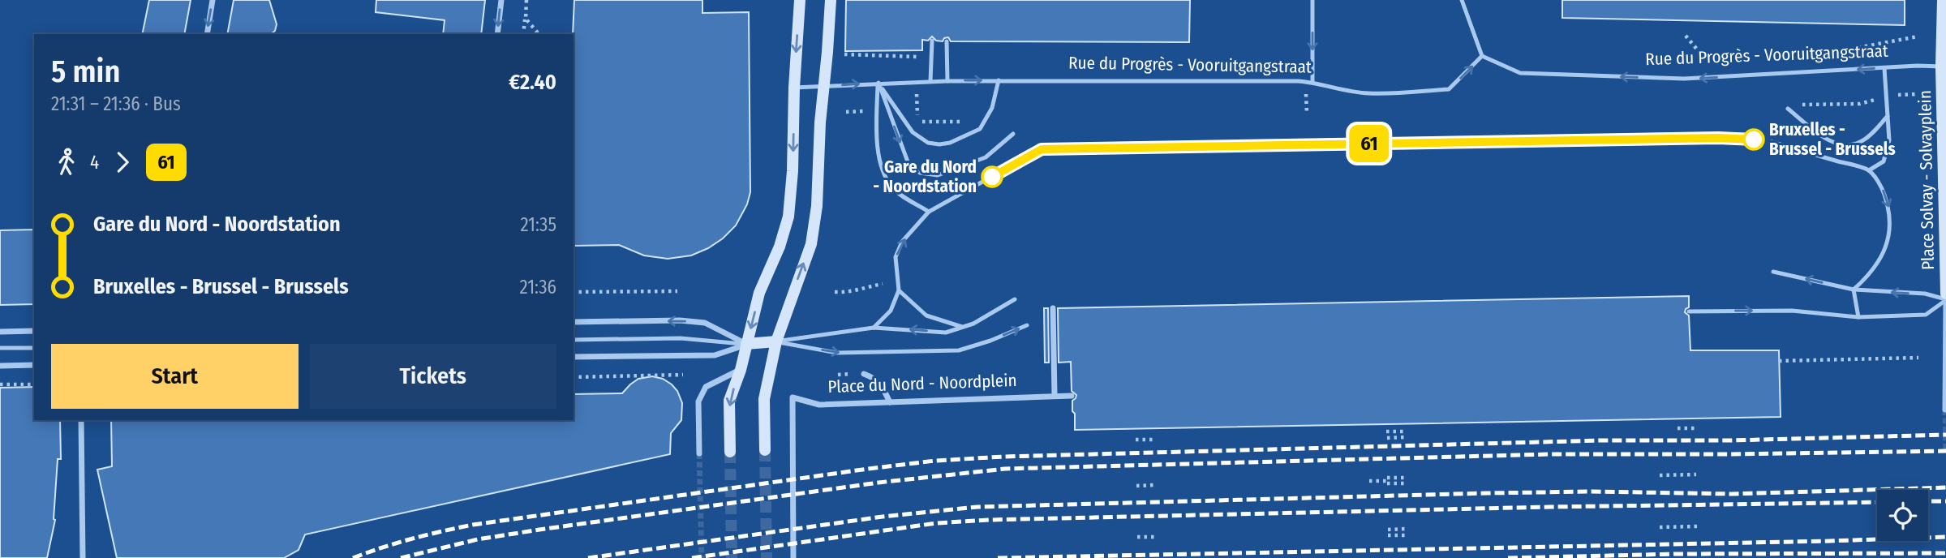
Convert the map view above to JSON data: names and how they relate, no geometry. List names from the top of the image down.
{
  "streets": {
    "street": ["Place Solvay - Solvayplein", "Place du Nord - Noordplein"],
    "lane": ["Rue du Progrès - Vooruitgangstraat"]
  },
  "crossings": [
    ["Rue du Progrès - Vooruitgangstraat", "Place Solvay - Solvayplein"]
  ],
  "places": ["Bruxelles - Brussel - Brussels", "Gare du Nord - Noordstation"],
  "lines": ["bus line 61"],
  "page": {
    "on_map": "61",
    "heading": ["5 min", "21:31 – 21:36 · Bus", "€2.40"],
    "legs": ["4", "61"],
    "list": [
      {
        "name": "Gare du Nord - Noordstation",
        "value": "21:35"
      },
      {
        "name": "Bruxelles - Brussel - Brussels",
        "value": "21:36"
      }
    ],
    "buttons": ["Start", "Tickets"]
  }
}
